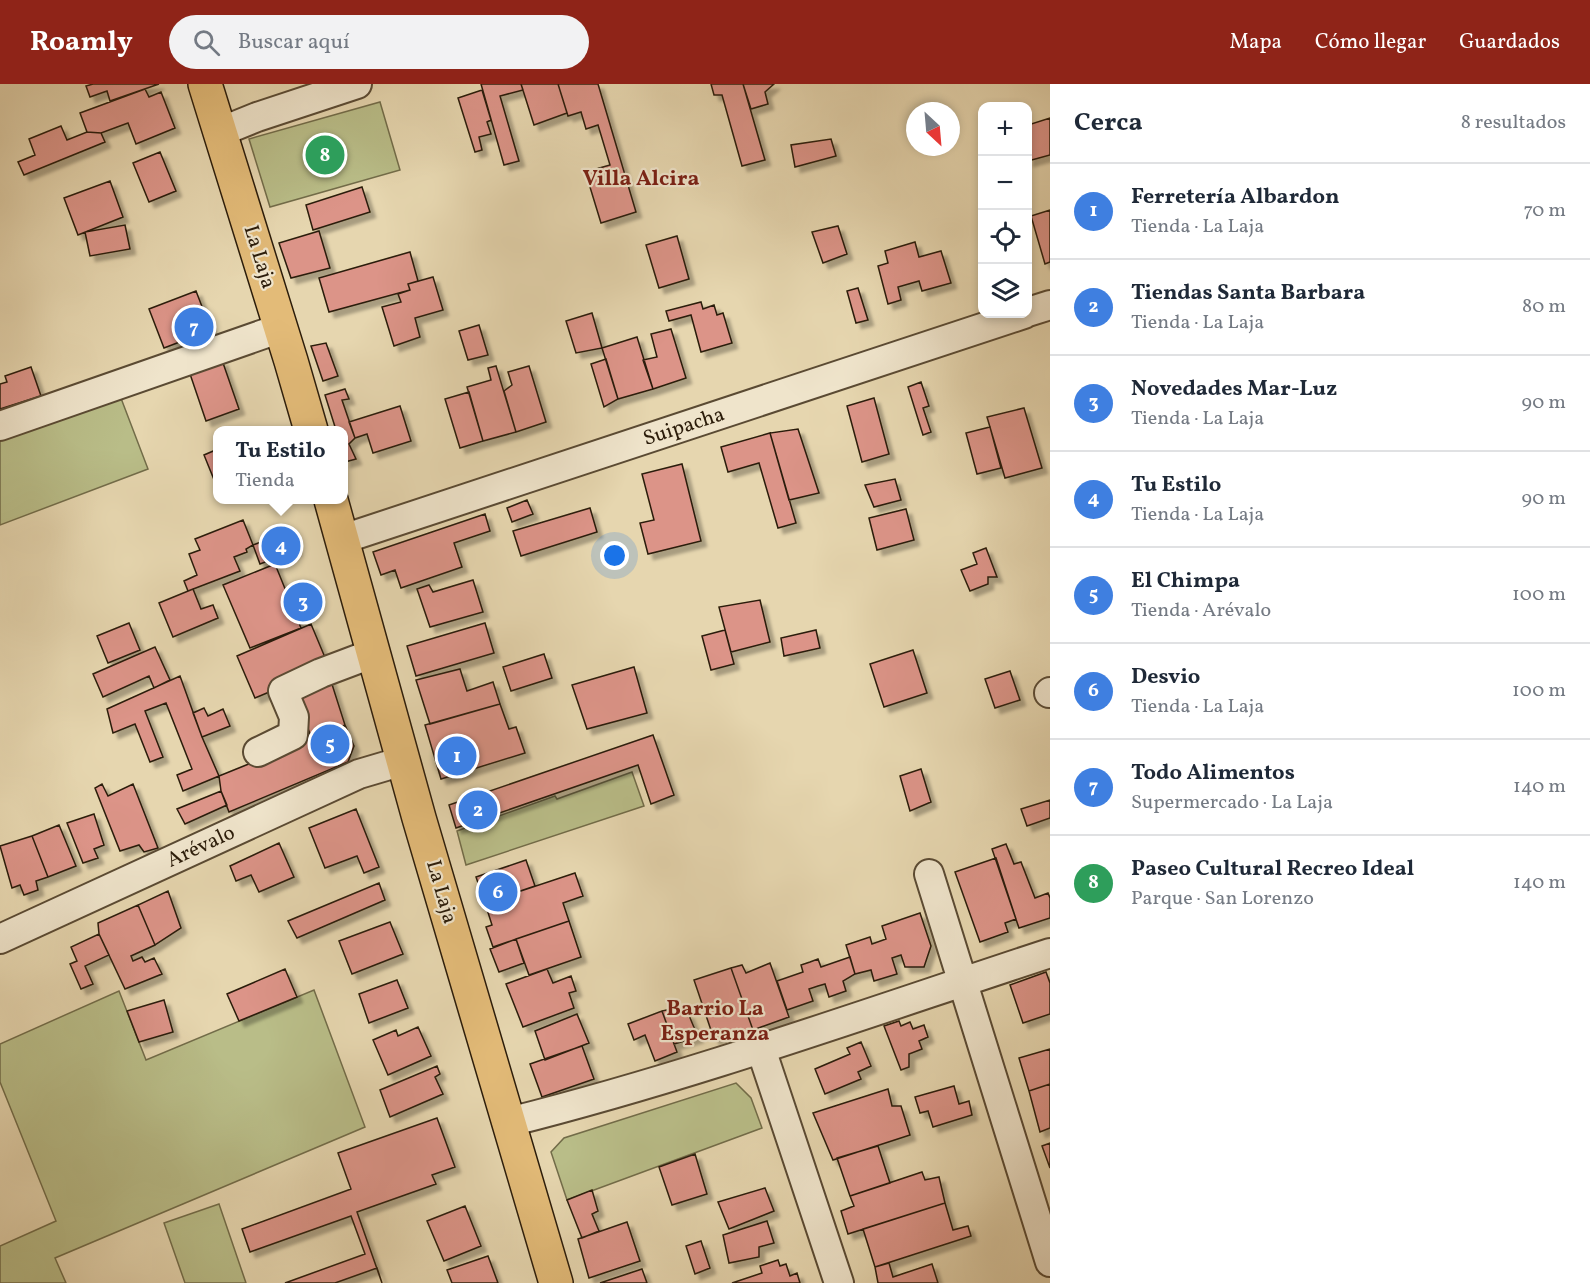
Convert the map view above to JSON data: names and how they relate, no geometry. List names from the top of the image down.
{
  "streets": {
    "main road": ["La Laja"],
    "street": ["Suipacha", "Arévalo"]
  },
  "crossings": [
    ["La Laja", "Suipacha"],
    ["La Laja", "Arévalo"]
  ],
  "districts": ["Villa Alcira", "Barrio La Esperanza"],
  "north": "bottom right",
  "page": {
    "header": "Roamly",
    "search": "Buscar aquí",
    "nav": ["Mapa", "Cómo llegar", "Guardados"],
    "heading": ["Cerca", "8 resultados"],
    "map_buttons": ["+", "−"],
    "pins": [
      "8",
      "7",
      "4",
      "3",
      "5",
      "1",
      "2",
      "6"
    ],
    "list": [
      {
        "mark": "1",
        "name": "Ferretería Albardon",
        "note": "Tienda · La Laja",
        "value": "70 m"
      },
      {
        "mark": "2",
        "name": "Tiendas Santa Barbara",
        "note": "Tienda · La Laja",
        "value": "80 m"
      },
      {
        "mark": "3",
        "name": "Novedades Mar-Luz",
        "note": "Tienda · La Laja",
        "value": "90 m"
      },
      {
        "mark": "4",
        "name": "Tu Estilo",
        "note": "Tienda · La Laja",
        "value": "90 m"
      },
      {
        "mark": "5",
        "name": "El Chimpa",
        "note": "Tienda · Arévalo",
        "value": "100 m"
      },
      {
        "mark": "6",
        "name": "Desvio",
        "note": "Tienda · La Laja",
        "value": "100 m"
      },
      {
        "mark": "7",
        "name": "Todo Alimentos",
        "note": "Supermercado · La Laja",
        "value": "140 m"
      },
      {
        "mark": "8",
        "name": "Paseo Cultural Recreo Ideal",
        "note": "Parque · San Lorenzo",
        "value": "140 m"
      }
    ],
    "popup": ["Tu Estilo", "Tienda"]
  }
}
